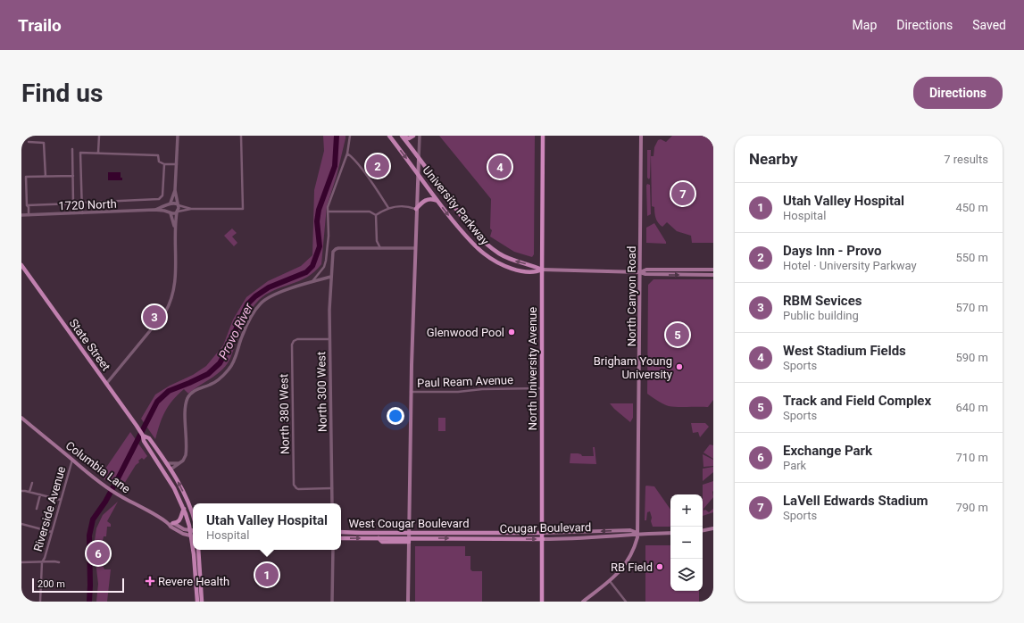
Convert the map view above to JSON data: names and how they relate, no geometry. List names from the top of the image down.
{
  "streets": {
    "highway": ["North University Avenue"],
    "main road": [
      "University Parkway",
      "North Canyon Road",
      "State Street",
      "Columbia Lane",
      "West Cougar Boulevard",
      "Cougar Boulevard"
    ],
    "street": [
      "1720 North",
      "Paul Ream Avenue",
      "North 300 West",
      "North 380 West",
      "Riverside Avenue"
    ]
  },
  "crossings": [
    ["University Parkway", "North Canyon Road"],
    ["University Parkway", "North University Avenue"],
    ["North Canyon Road", "Cougar Boulevard"],
    ["State Street", "Columbia Lane"],
    ["North University Avenue", "Paul Ream Avenue"],
    ["North University Avenue", "Cougar Boulevard"],
    ["North 300 West", "North 380 West"],
    ["Columbia Lane", "Riverside Avenue"],
    ["West Cougar Boulevard", "Cougar Boulevard"]
  ],
  "water": ["Provo River"],
  "places": {
    "other": ["Glenwood Pool", "Brigham Young University", "RB Field"],
    "health": ["Revere Health"]
  },
  "scale_bar": "200 m",
  "page": {
    "header": "Trailo",
    "nav": ["Map", "Directions", "Saved"],
    "buttons": "Directions",
    "title": "Find us",
    "heading": ["Nearby", "7 results"],
    "pins": [
      "2",
      "4",
      "7",
      "3",
      "5",
      "6",
      "1"
    ],
    "list": [
      {
        "mark": "1",
        "name": "Utah Valley Hospital",
        "note": "Hospital",
        "value": "450 m"
      },
      {
        "mark": "2",
        "name": "Days Inn - Provo",
        "note": "Hotel · University Parkway",
        "value": "550 m"
      },
      {
        "mark": "3",
        "name": "RBM Sevices",
        "note": "Public building",
        "value": "570 m"
      },
      {
        "mark": "4",
        "name": "West Stadium Fields",
        "note": "Sports",
        "value": "590 m"
      },
      {
        "mark": "5",
        "name": "Track and Field Complex",
        "note": "Sports",
        "value": "640 m"
      },
      {
        "mark": "6",
        "name": "Exchange Park",
        "note": "Park",
        "value": "710 m"
      },
      {
        "mark": "7",
        "name": "LaVell Edwards Stadium",
        "note": "Sports",
        "value": "790 m"
      }
    ],
    "map_buttons": ["+", "−"],
    "popup": ["Utah Valley Hospital", "Hospital"],
    "scale": "200 m"
  }
}
